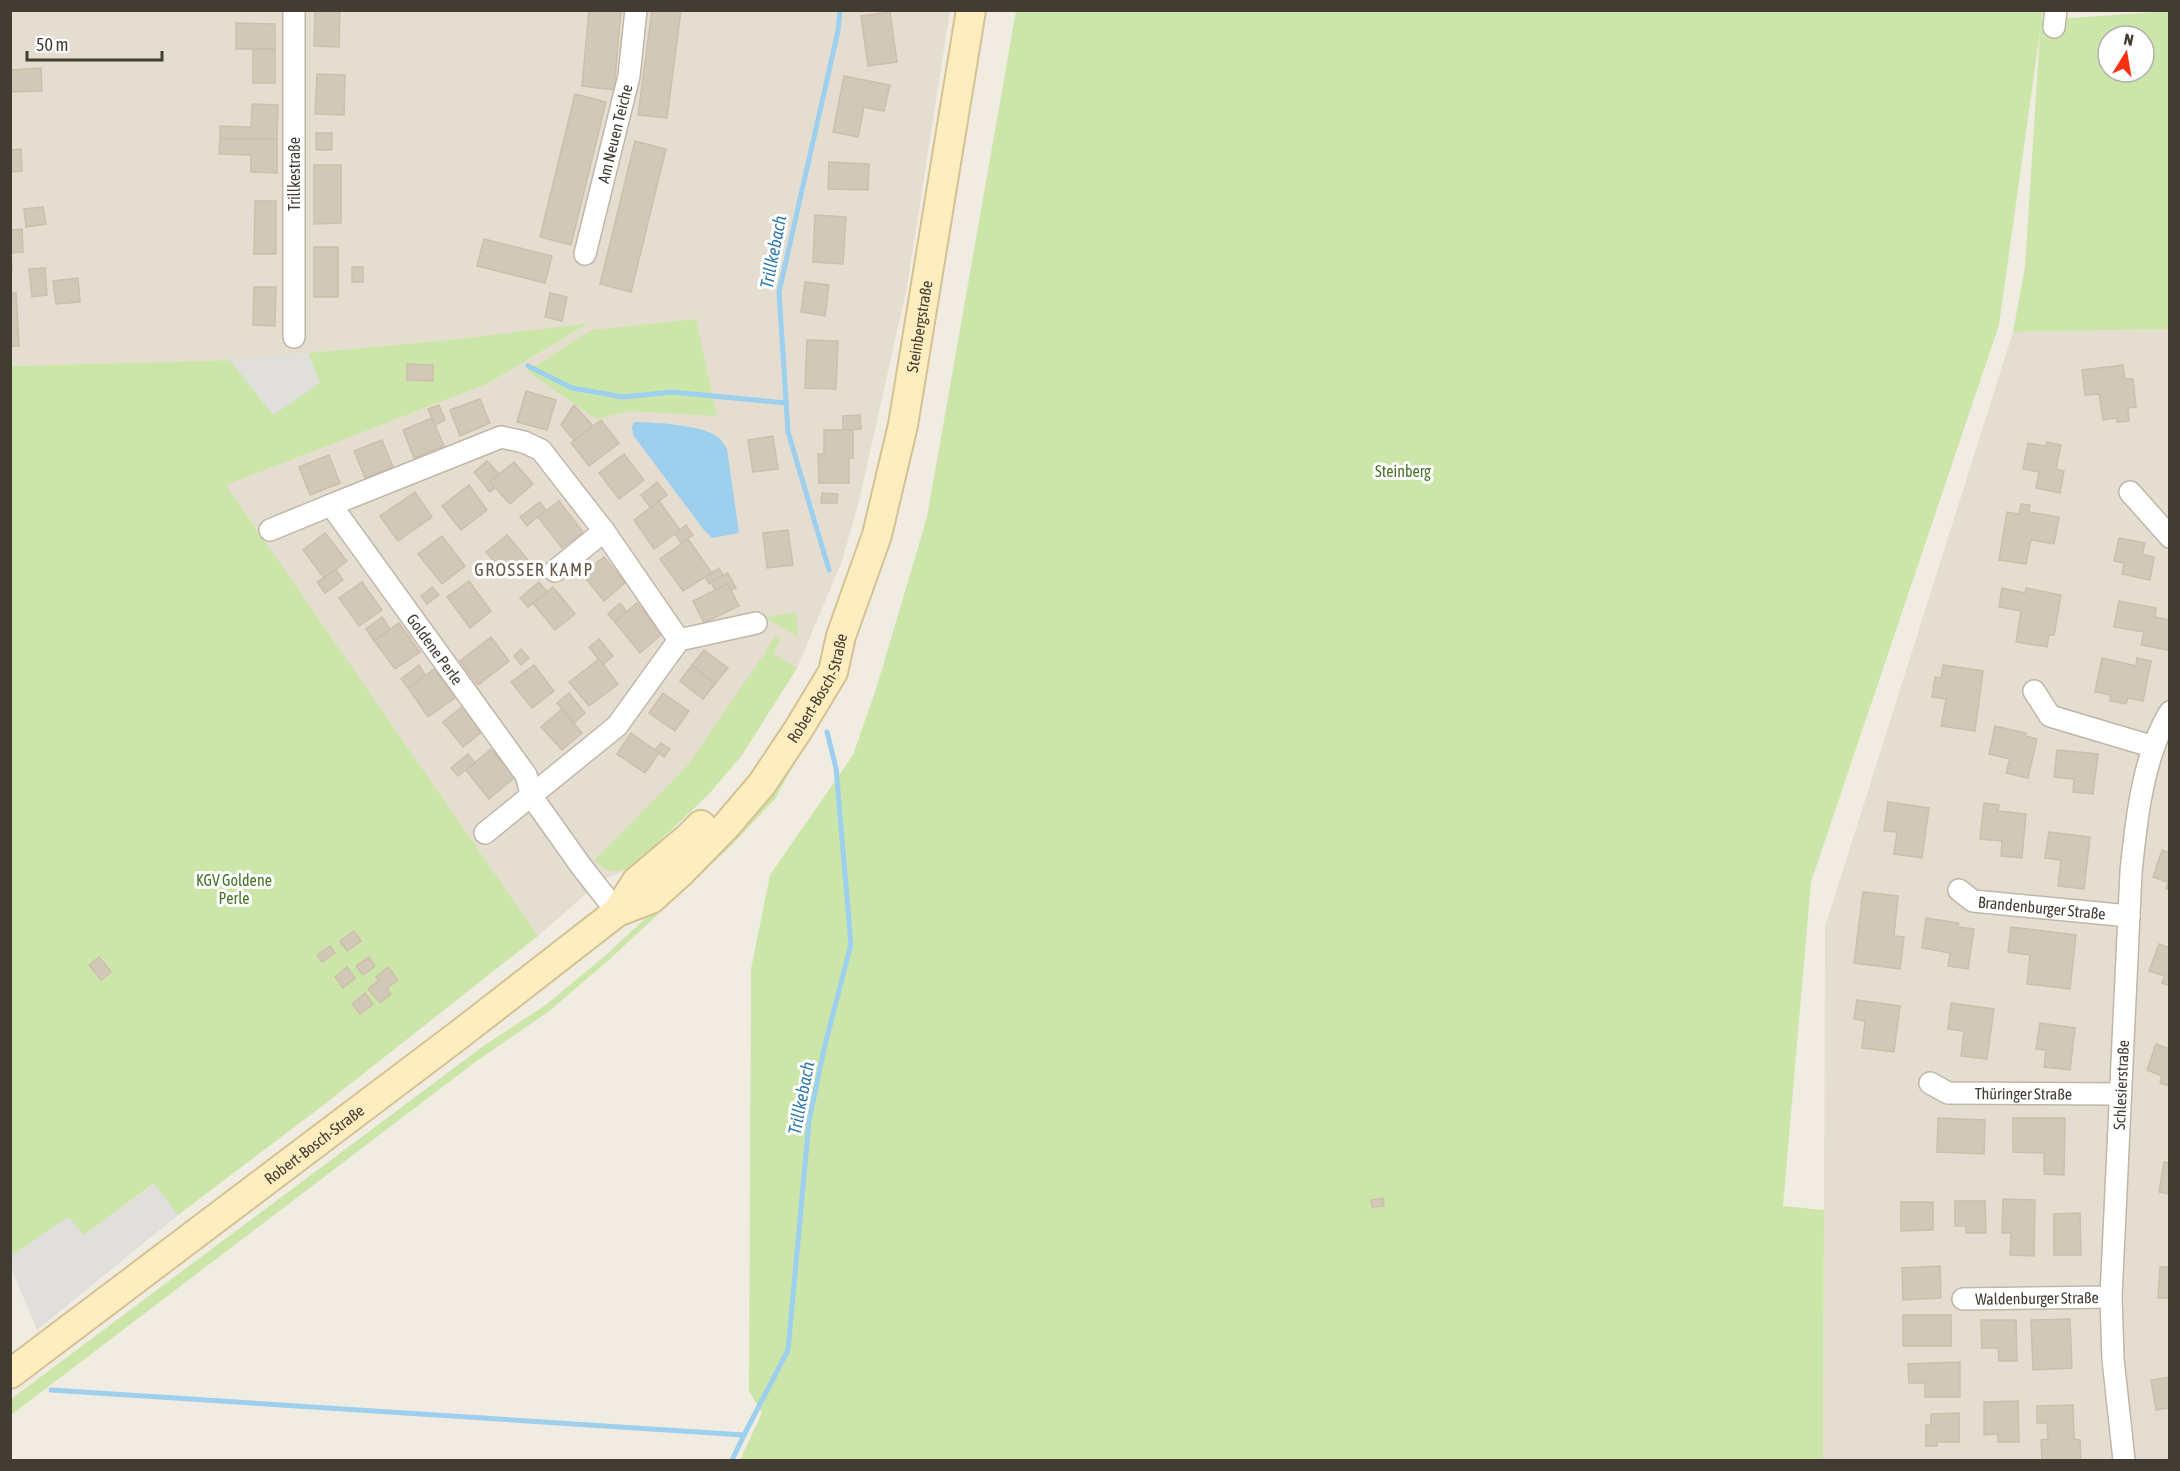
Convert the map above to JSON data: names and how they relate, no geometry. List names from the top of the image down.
{
  "streets": {
    "main road": ["Steinbergstraße", "Robert-Bosch-Straße"],
    "street": [
      "Am Neuen Teiche",
      "Trillkestraße",
      "Goldene Perle",
      "Brandenburger Straße",
      "Schlesierstraße",
      "Thüringer Straße",
      "Waldenburger Straße"
    ]
  },
  "crossings": [
    ["Steinbergstraße", "Robert-Bosch-Straße"],
    ["Goldene Perle", "Robert-Bosch-Straße"],
    ["Brandenburger Straße", "Schlesierstraße"],
    ["Schlesierstraße", "Thüringer Straße"],
    ["Schlesierstraße", "Waldenburger Straße"]
  ],
  "districts": ["GROSSER KAMP"],
  "water": ["Trillkebach"],
  "parks": ["Steinberg", "KGV Goldene Perle"],
  "scale_bar": "50 m",
  "north": "top"
}
